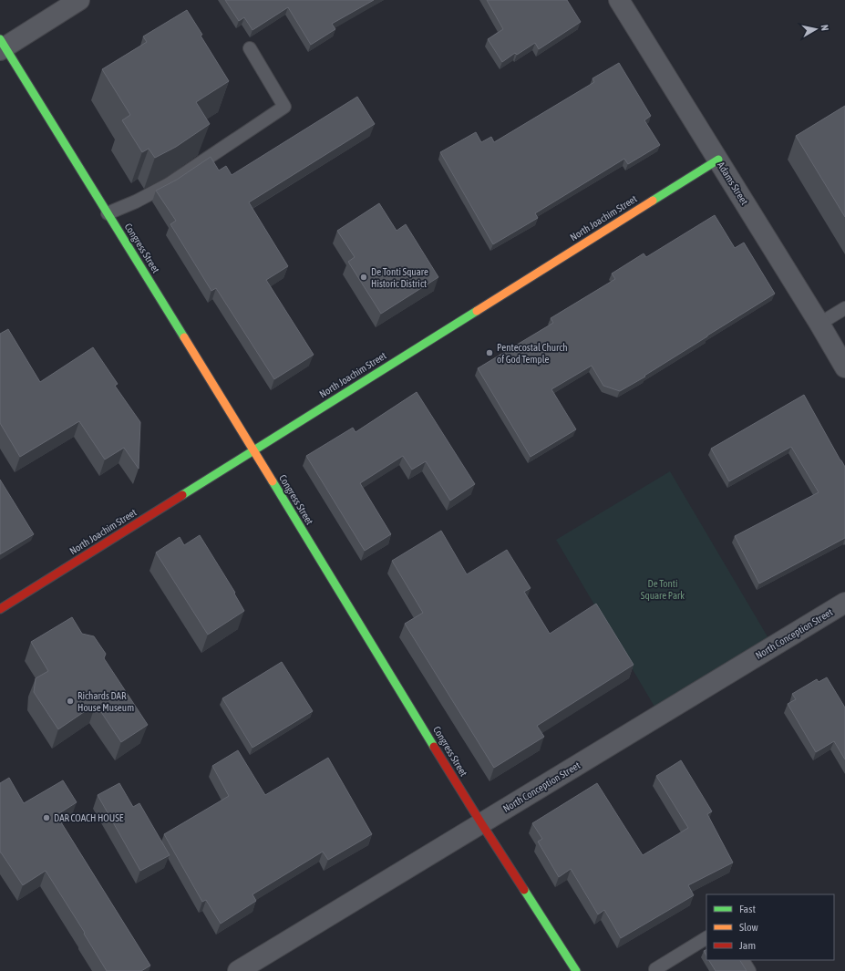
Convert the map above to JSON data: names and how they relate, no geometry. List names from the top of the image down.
{
  "streets": {
    "street": [
      "Adams Street",
      "North Joachim Street",
      "Congress Street",
      "North Conception Street"
    ]
  },
  "crossings": [
    ["Adams Street", "North Joachim Street"],
    ["North Joachim Street", "Congress Street"],
    ["Congress Street", "North Conception Street"]
  ],
  "parks": ["De Tonti Square Park"],
  "places": [
    "De Tonti Square Historic District",
    "Pentecostal Church of God Temple",
    "Richards DAR House Museum",
    "DAR COACH HOUSE"
  ],
  "legend": ["Fast", "Slow", "Jam"],
  "north": "right"
}
